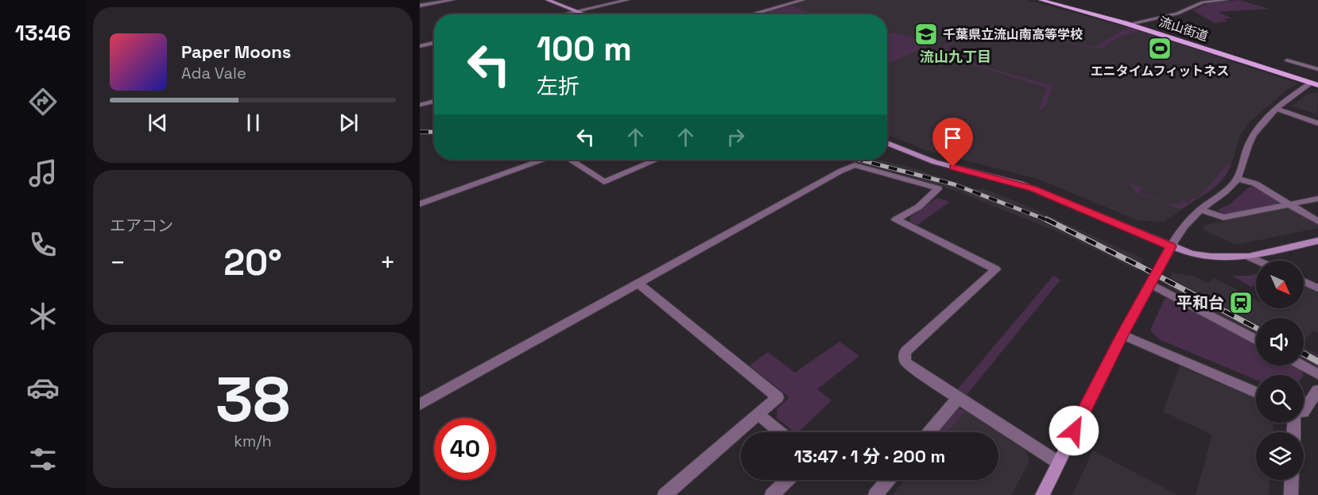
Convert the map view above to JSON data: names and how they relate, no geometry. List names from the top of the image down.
{
  "streets": {
    "main road": ["流山街道"]
  },
  "districts": ["流山九丁目"],
  "places": {
    "school or university": ["千葉県立流山南高等学校"],
    "sports": ["エニタイムフィットネス"],
    "station": ["平和台"]
  },
  "north": "bottom right",
  "page": {
    "tabs": "13:46",
    "turn": ["100 m", "左折"],
    "song": ["Paper Moons", "Ada Vale"],
    "tile": [
      "エアコン",
      ["38", "km/h"]
    ],
    "heat": ["−", "20°", "+"],
    "limit": "40",
    "trip": "13:47 · 1 分 · 200 m"
  }
}
